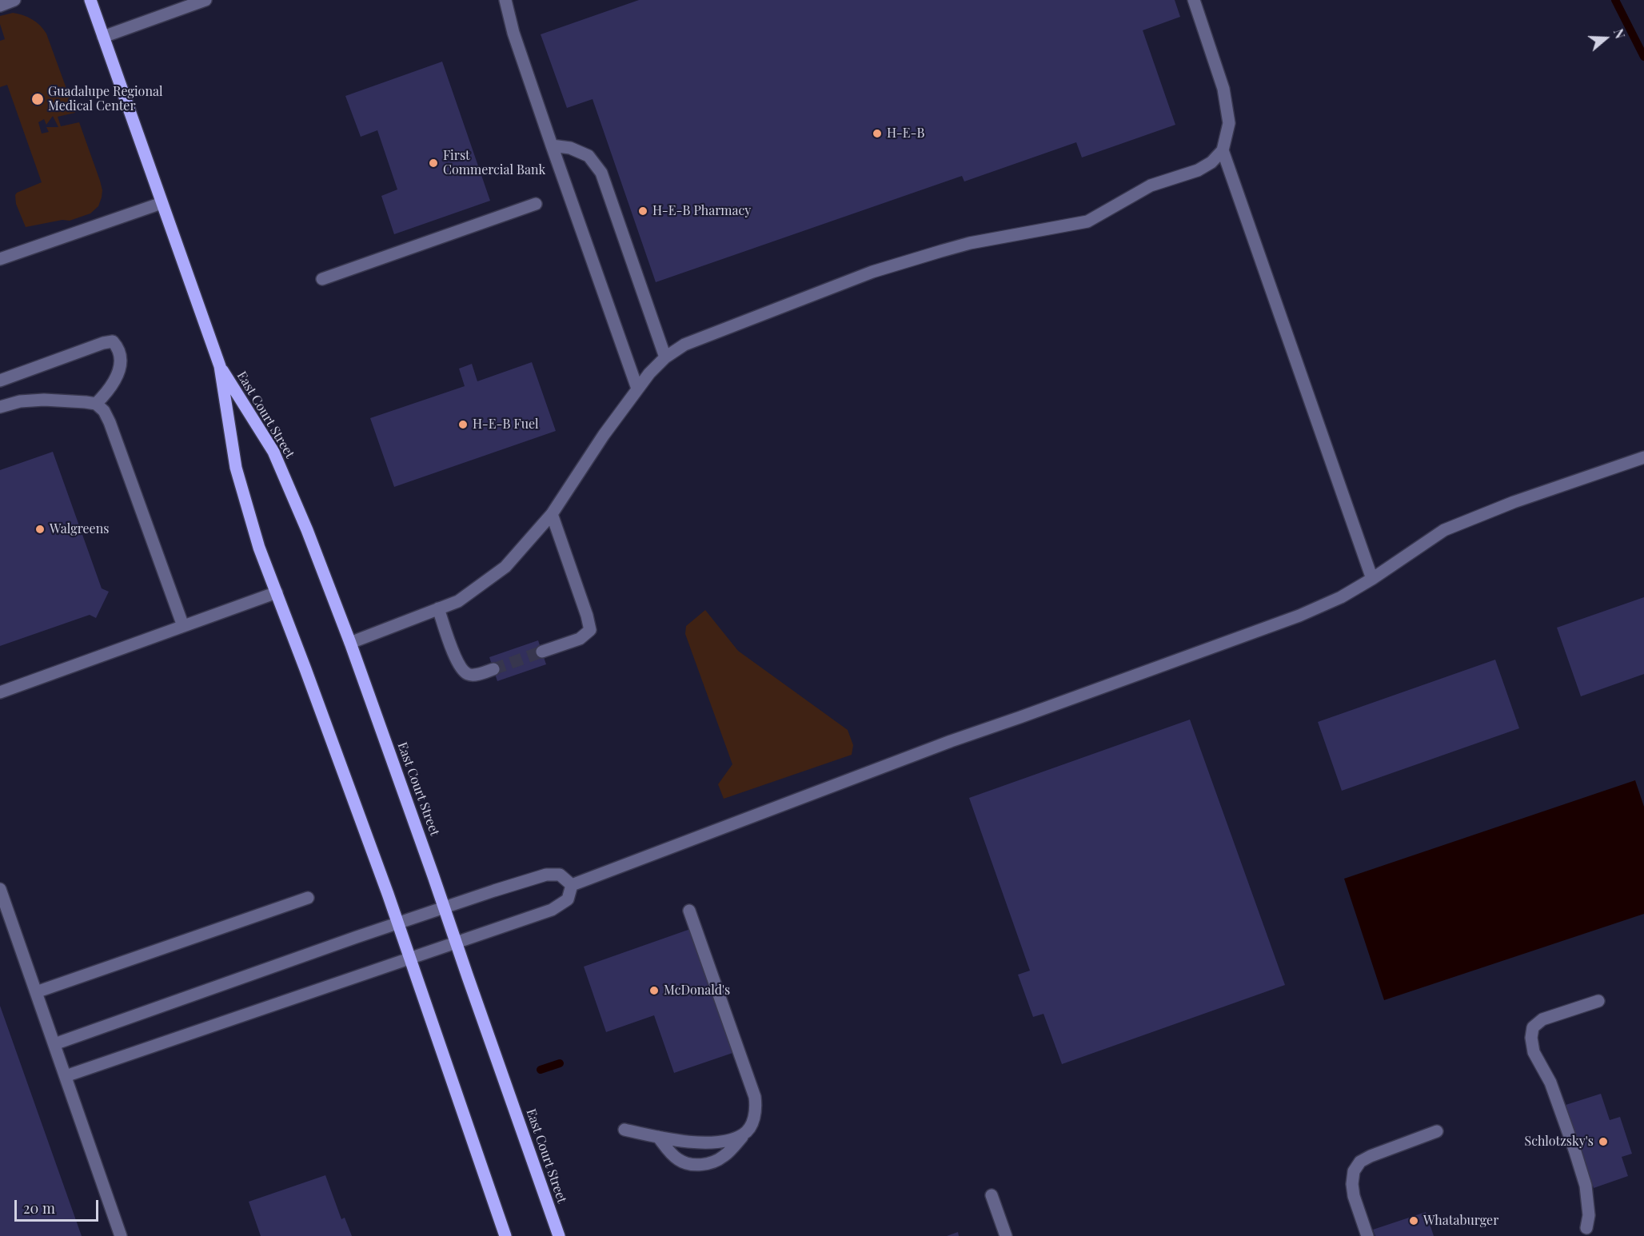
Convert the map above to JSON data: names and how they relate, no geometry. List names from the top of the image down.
{
  "streets": {
    "main road": ["East Court Street"]
  },
  "places": [
    "Guadalupe Regional Medical Center",
    "H-E-B",
    "First Commercial Bank",
    "H-E-B Pharmacy",
    "H-E-B Fuel",
    "Walgreens",
    "McDonald's",
    "Schlotzsky's",
    "Whataburger"
  ],
  "scale_bar": "20 m",
  "north": "right"
}
